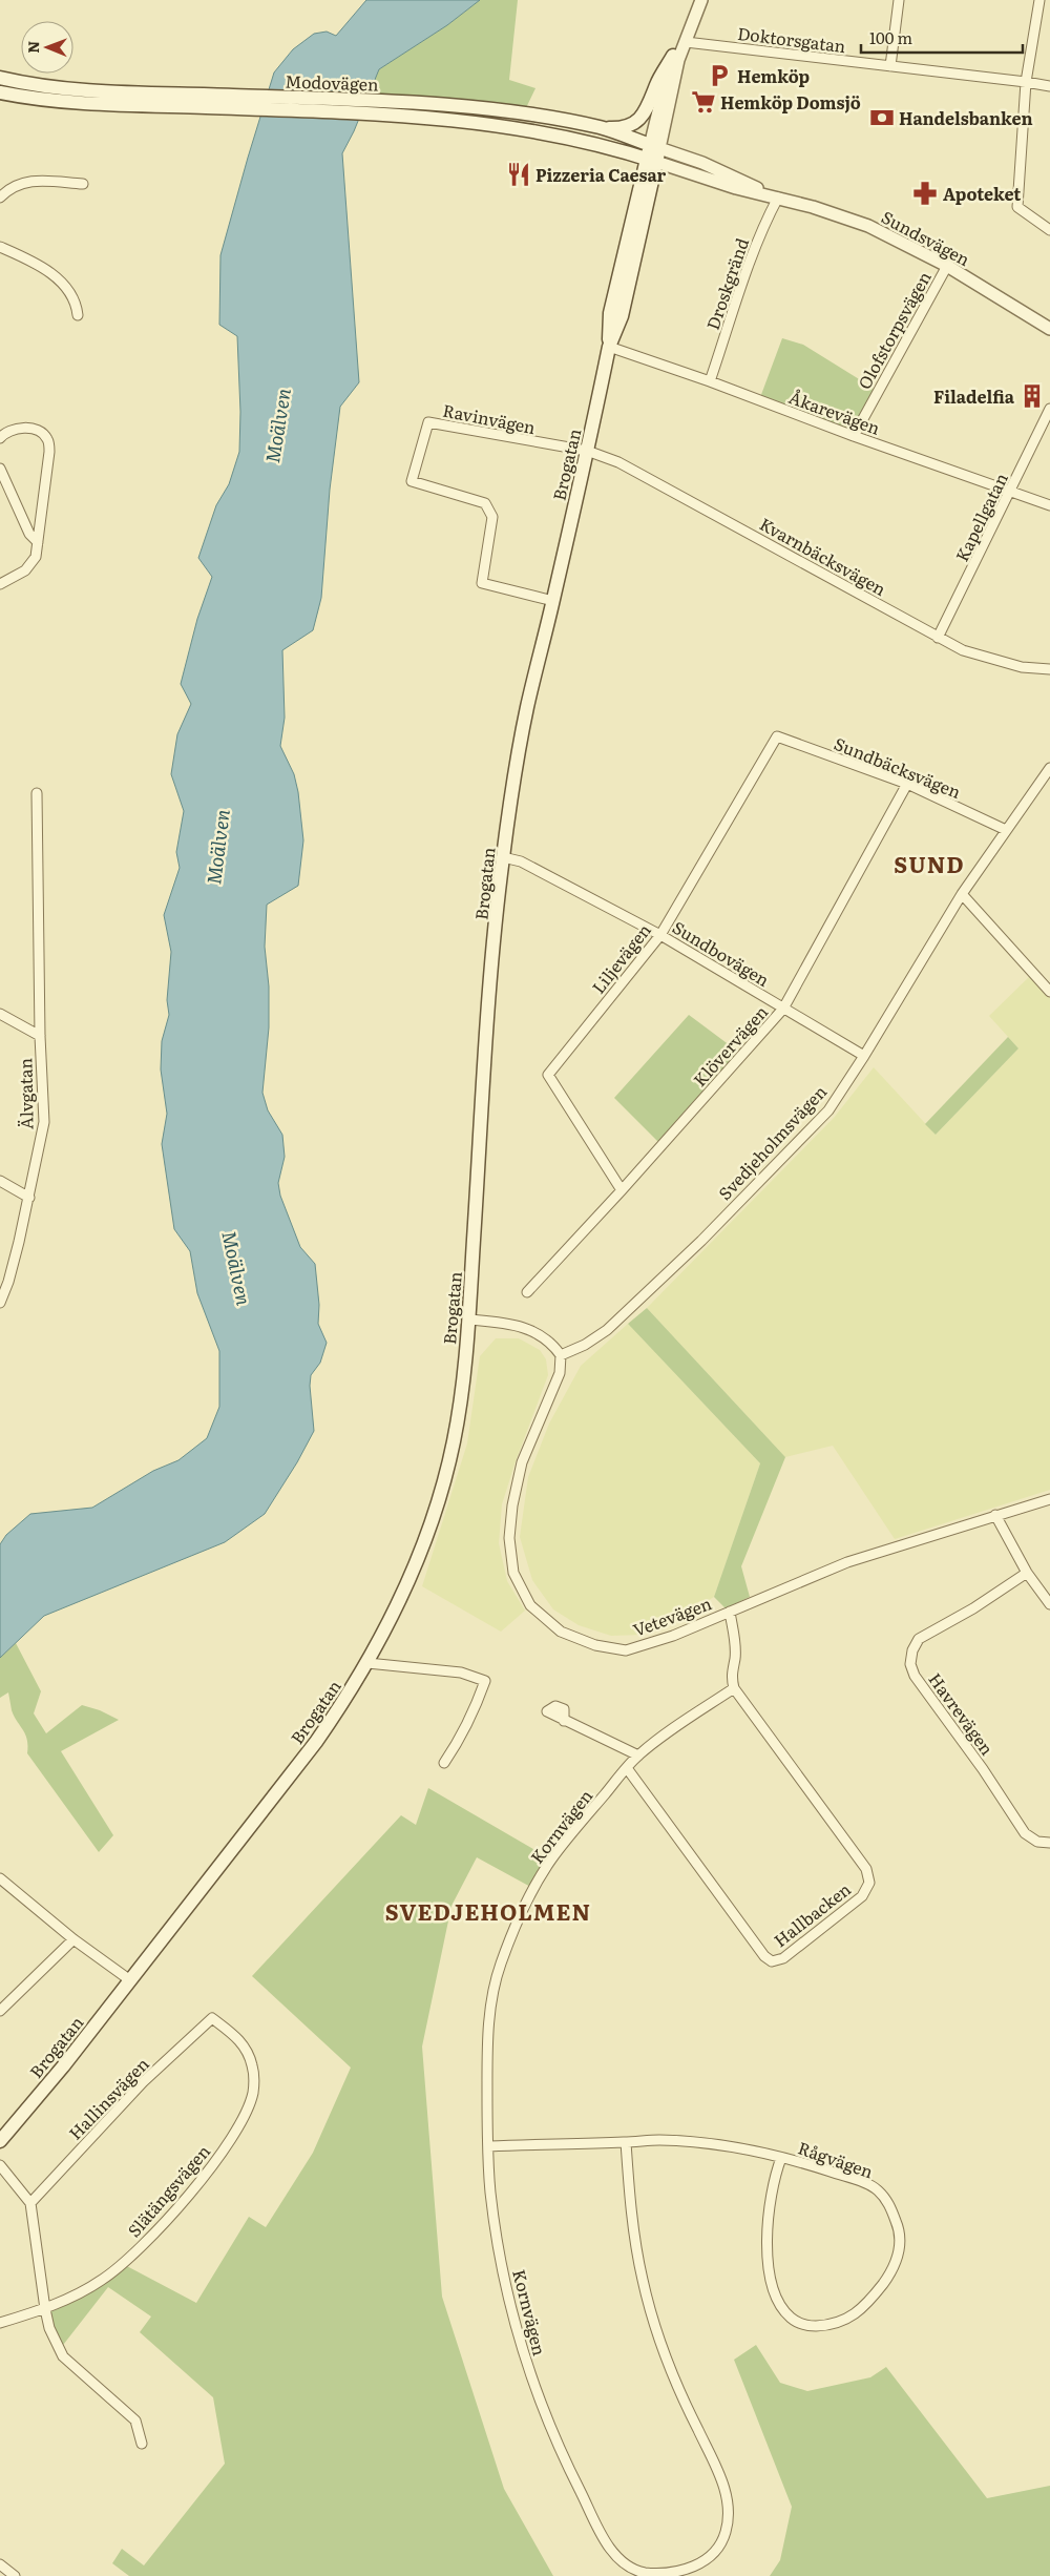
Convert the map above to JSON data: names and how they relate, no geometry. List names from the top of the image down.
{
  "streets": {
    "main road": ["Modovägen", "Brogatan"],
    "street": [
      "Doktorsgatan",
      "Sundsvägen",
      "Droskgränd",
      "Olofstorpsvägen",
      "Åkarevägen",
      "Ravinvägen",
      "Kapellgatan",
      "Kvarnbäcksvägen",
      "Sundbäcksvägen",
      "Sundbovägen",
      "Liljevägen",
      "Klövervägen",
      "Älvgatan",
      "Svedjeholmsvägen",
      "Vetevägen",
      "Havrevägen",
      "Kornvägen",
      "Hallbacken",
      "Hallinsvägen",
      "Rågvägen",
      "Slätängsvägen"
    ]
  },
  "crossings": [
    ["Modovägen", "Sundsvägen"],
    ["Modovägen", "Brogatan"],
    ["Sundsvägen", "Droskgränd"],
    ["Sundsvägen", "Olofstorpsvägen"],
    ["Sundsvägen", "Brogatan"],
    ["Droskgränd", "Åkarevägen"],
    ["Olofstorpsvägen", "Åkarevägen"],
    ["Åkarevägen", "Brogatan"],
    ["Åkarevägen", "Kapellgatan"],
    ["Ravinvägen", "Brogatan"],
    ["Ravinvägen", "Kvarnbäcksvägen"],
    ["Brogatan", "Kvarnbäcksvägen"],
    ["Brogatan", "Sundbovägen"],
    ["Kapellgatan", "Kvarnbäcksvägen"],
    ["Sundbäcksvägen", "Liljevägen"],
    ["Sundbäcksvägen", "Klövervägen"],
    ["Sundbäcksvägen", "Svedjeholmsvägen"],
    ["Sundbovägen", "Liljevägen"],
    ["Sundbovägen", "Klövervägen"],
    ["Sundbovägen", "Svedjeholmsvägen"],
    ["Liljevägen", "Klövervägen"],
    ["Svedjeholmsvägen", "Vetevägen"],
    ["Kornvägen", "Hallbacken"],
    ["Kornvägen", "Rågvägen"],
    ["Hallinsvägen", "Slätängsvägen"]
  ],
  "districts": ["SUND", "SVEDJEHOLMEN"],
  "water": ["Moälven"],
  "places": {
    "parking": ["Hemköp"],
    "supermarket": ["Hemköp Domsjö"],
    "bank": ["Handelsbanken"],
    "restaurant": ["Pizzeria Caesar"],
    "pharmacy": ["Apoteket"],
    "building": ["Filadelfia"]
  },
  "scale_bar": "100 m",
  "north": "left"
}
